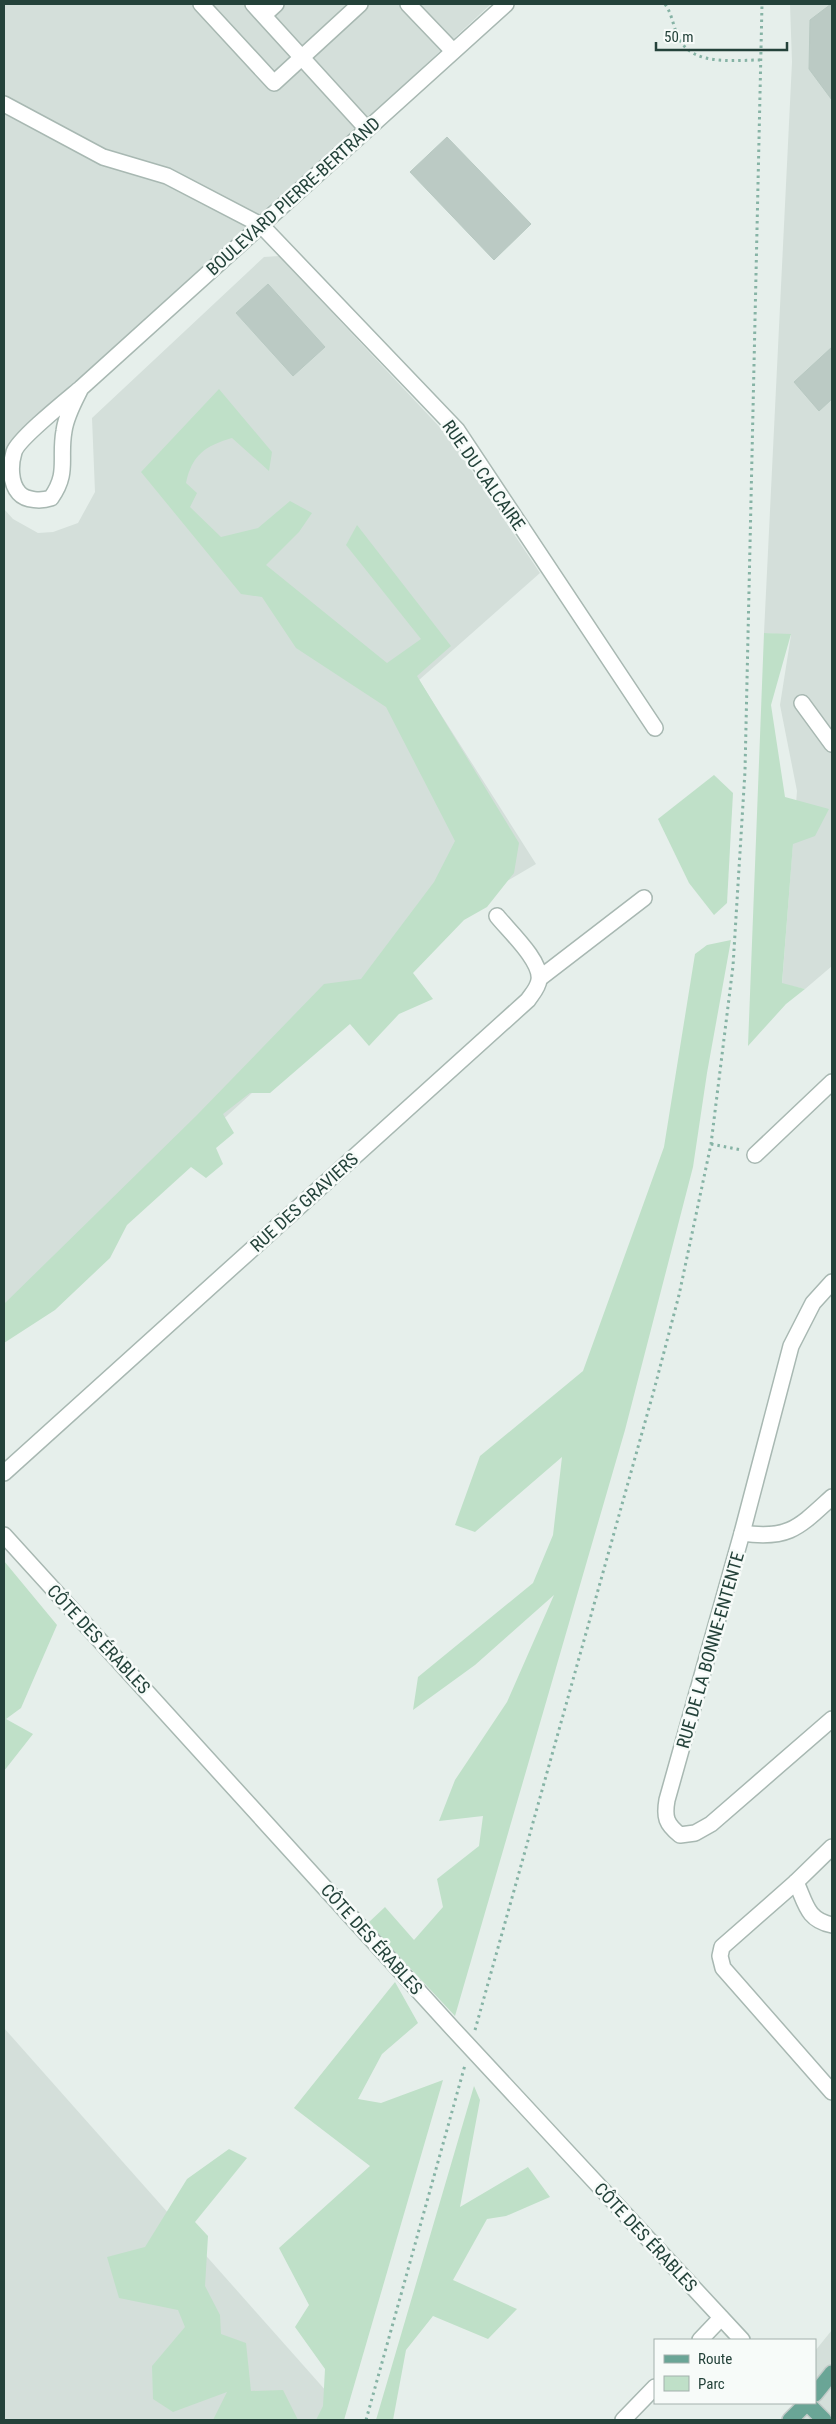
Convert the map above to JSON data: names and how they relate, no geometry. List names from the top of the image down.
{
  "streets": {
    "street": [
      "BOULEVARD PIERRE-BERTRAND",
      "RUE DU CALCAIRE",
      "RUE DES GRAVIERS",
      "CÔTE DES ÉRABLES",
      "RUE DE LA BONNE-ENTENTE"
    ]
  },
  "crossings": [
    ["BOULEVARD PIERRE-BERTRAND", "RUE DU CALCAIRE"]
  ],
  "legend": ["Route", "Parc"],
  "scale_bar": "50 m"
}
